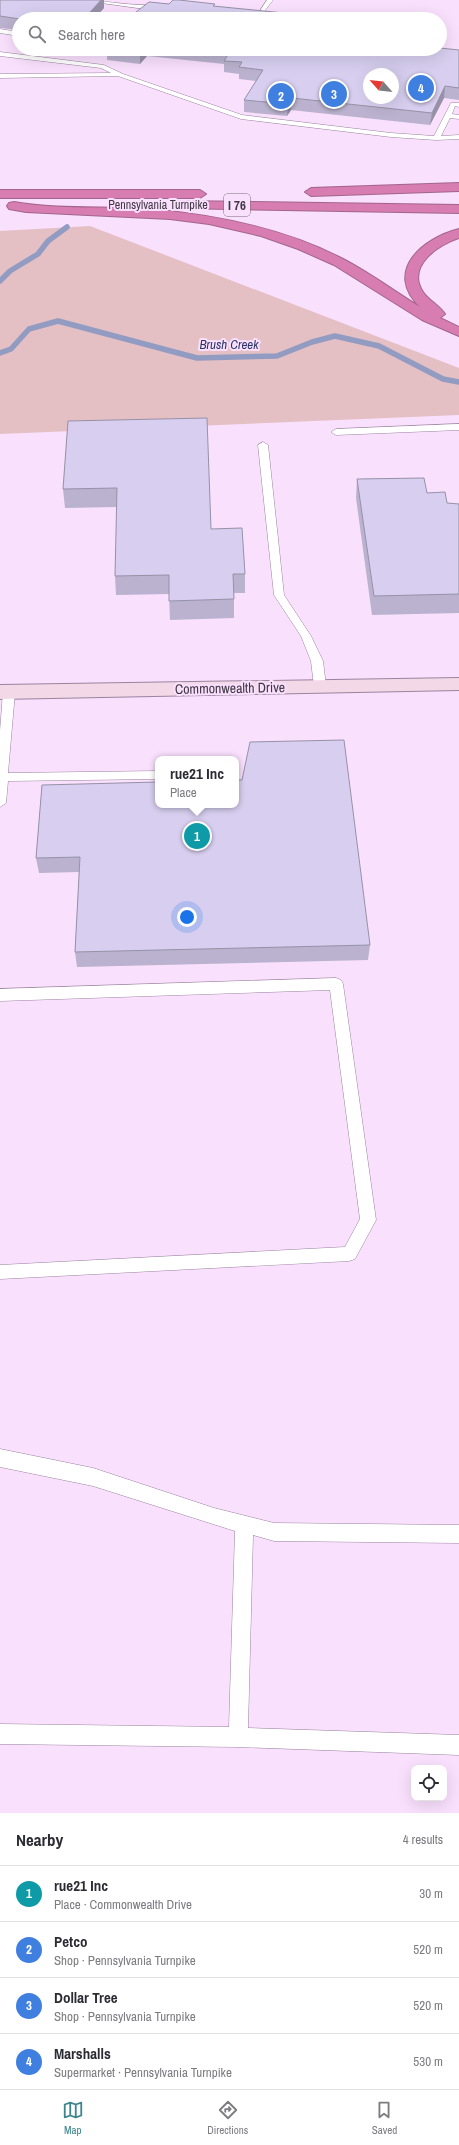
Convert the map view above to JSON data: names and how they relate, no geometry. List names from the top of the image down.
{
  "streets": {
    "highway": ["Pennsylvania Turnpike", "I 76"],
    "street": ["Commonwealth Drive"]
  },
  "water": ["Brush Creek"],
  "north": "top left",
  "page": {
    "search": "Search here",
    "pins": [
      "4",
      "3",
      "2",
      "1"
    ],
    "popup": ["rue21 Inc", "Place"],
    "heading": ["Nearby", "4 results"],
    "list": [
      {
        "mark": "1",
        "name": "rue21 Inc",
        "note": "Place · Commonwealth Drive",
        "value": "30 m"
      },
      {
        "mark": "2",
        "name": "Petco",
        "note": "Shop · Pennsylvania Turnpike",
        "value": "520 m"
      },
      {
        "mark": "3",
        "name": "Dollar Tree",
        "note": "Shop · Pennsylvania Turnpike",
        "value": "520 m"
      },
      {
        "mark": "4",
        "name": "Marshalls",
        "note": "Supermarket · Pennsylvania Turnpike",
        "value": "530 m"
      }
    ],
    "nav": ["Map", "Directions", "Saved"]
  }
}
